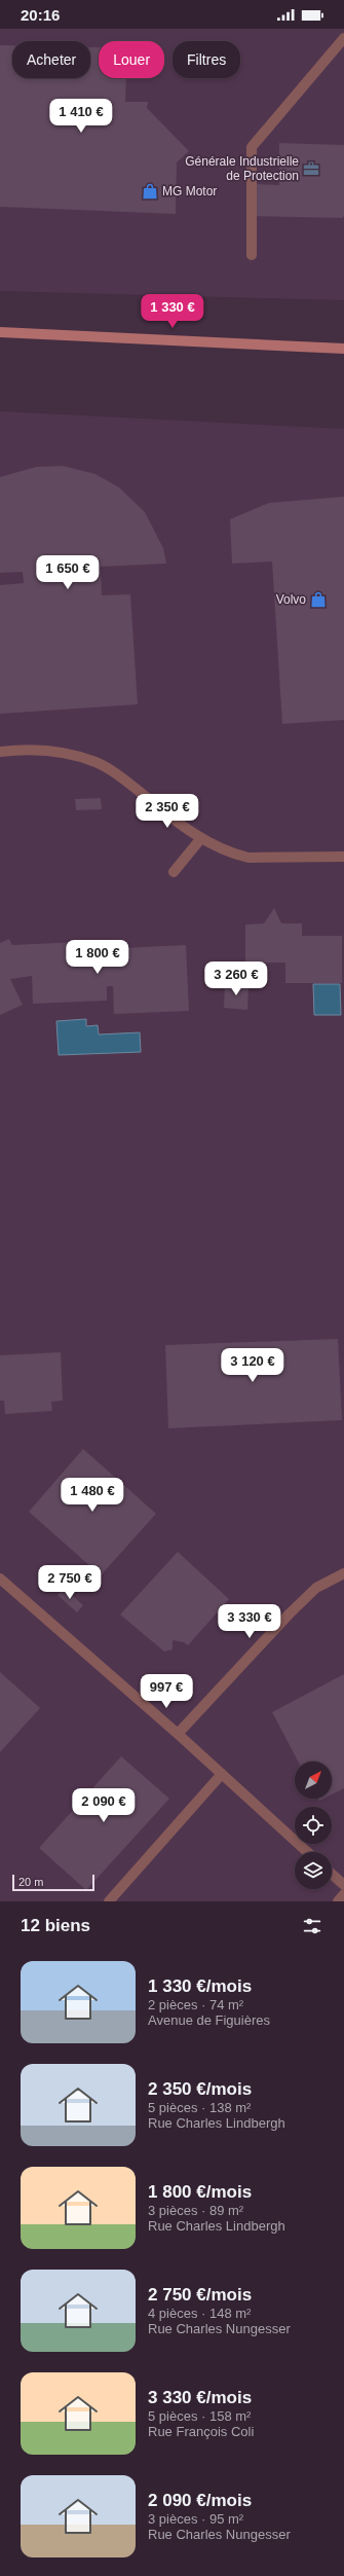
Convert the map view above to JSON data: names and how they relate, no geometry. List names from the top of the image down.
{
  "places": {
    "office": ["Générale Industrielle de Protection"],
    "shop": ["MG Motor", "Volvo"]
  },
  "scale_bar": "20 m",
  "north": "top right",
  "page": {
    "status": "20:16",
    "chip": ["Acheter", "Louer", "Filtres"],
    "price": [
      "1 410 €",
      "1 330 €",
      "1 650 €",
      "2 350 €",
      "1 800 €",
      "3 260 €",
      "3 120 €",
      "1 480 €",
      "2 750 €",
      "3 330 €",
      "997 €",
      "2 090 €"
    ],
    "scale": "20 m",
    "heading": "12 biens",
    "list": [
      {
        "name": "1 330 €/mois",
        "note": "2 pièces · 74 m² · Avenue de Figuières"
      },
      {
        "name": "2 350 €/mois",
        "note": "5 pièces · 138 m² · Rue Charles Lindbergh"
      },
      {
        "name": "1 800 €/mois",
        "note": "3 pièces · 89 m² · Rue Charles Lindbergh"
      },
      {
        "name": "2 750 €/mois",
        "note": "4 pièces · 148 m² · Rue Charles Nungesser"
      },
      {
        "name": "3 330 €/mois",
        "note": "5 pièces · 158 m² · Rue François Coli"
      },
      {
        "name": "2 090 €/mois",
        "note": "3 pièces · 95 m² · Rue Charles Nungesser"
      }
    ]
  }
}
